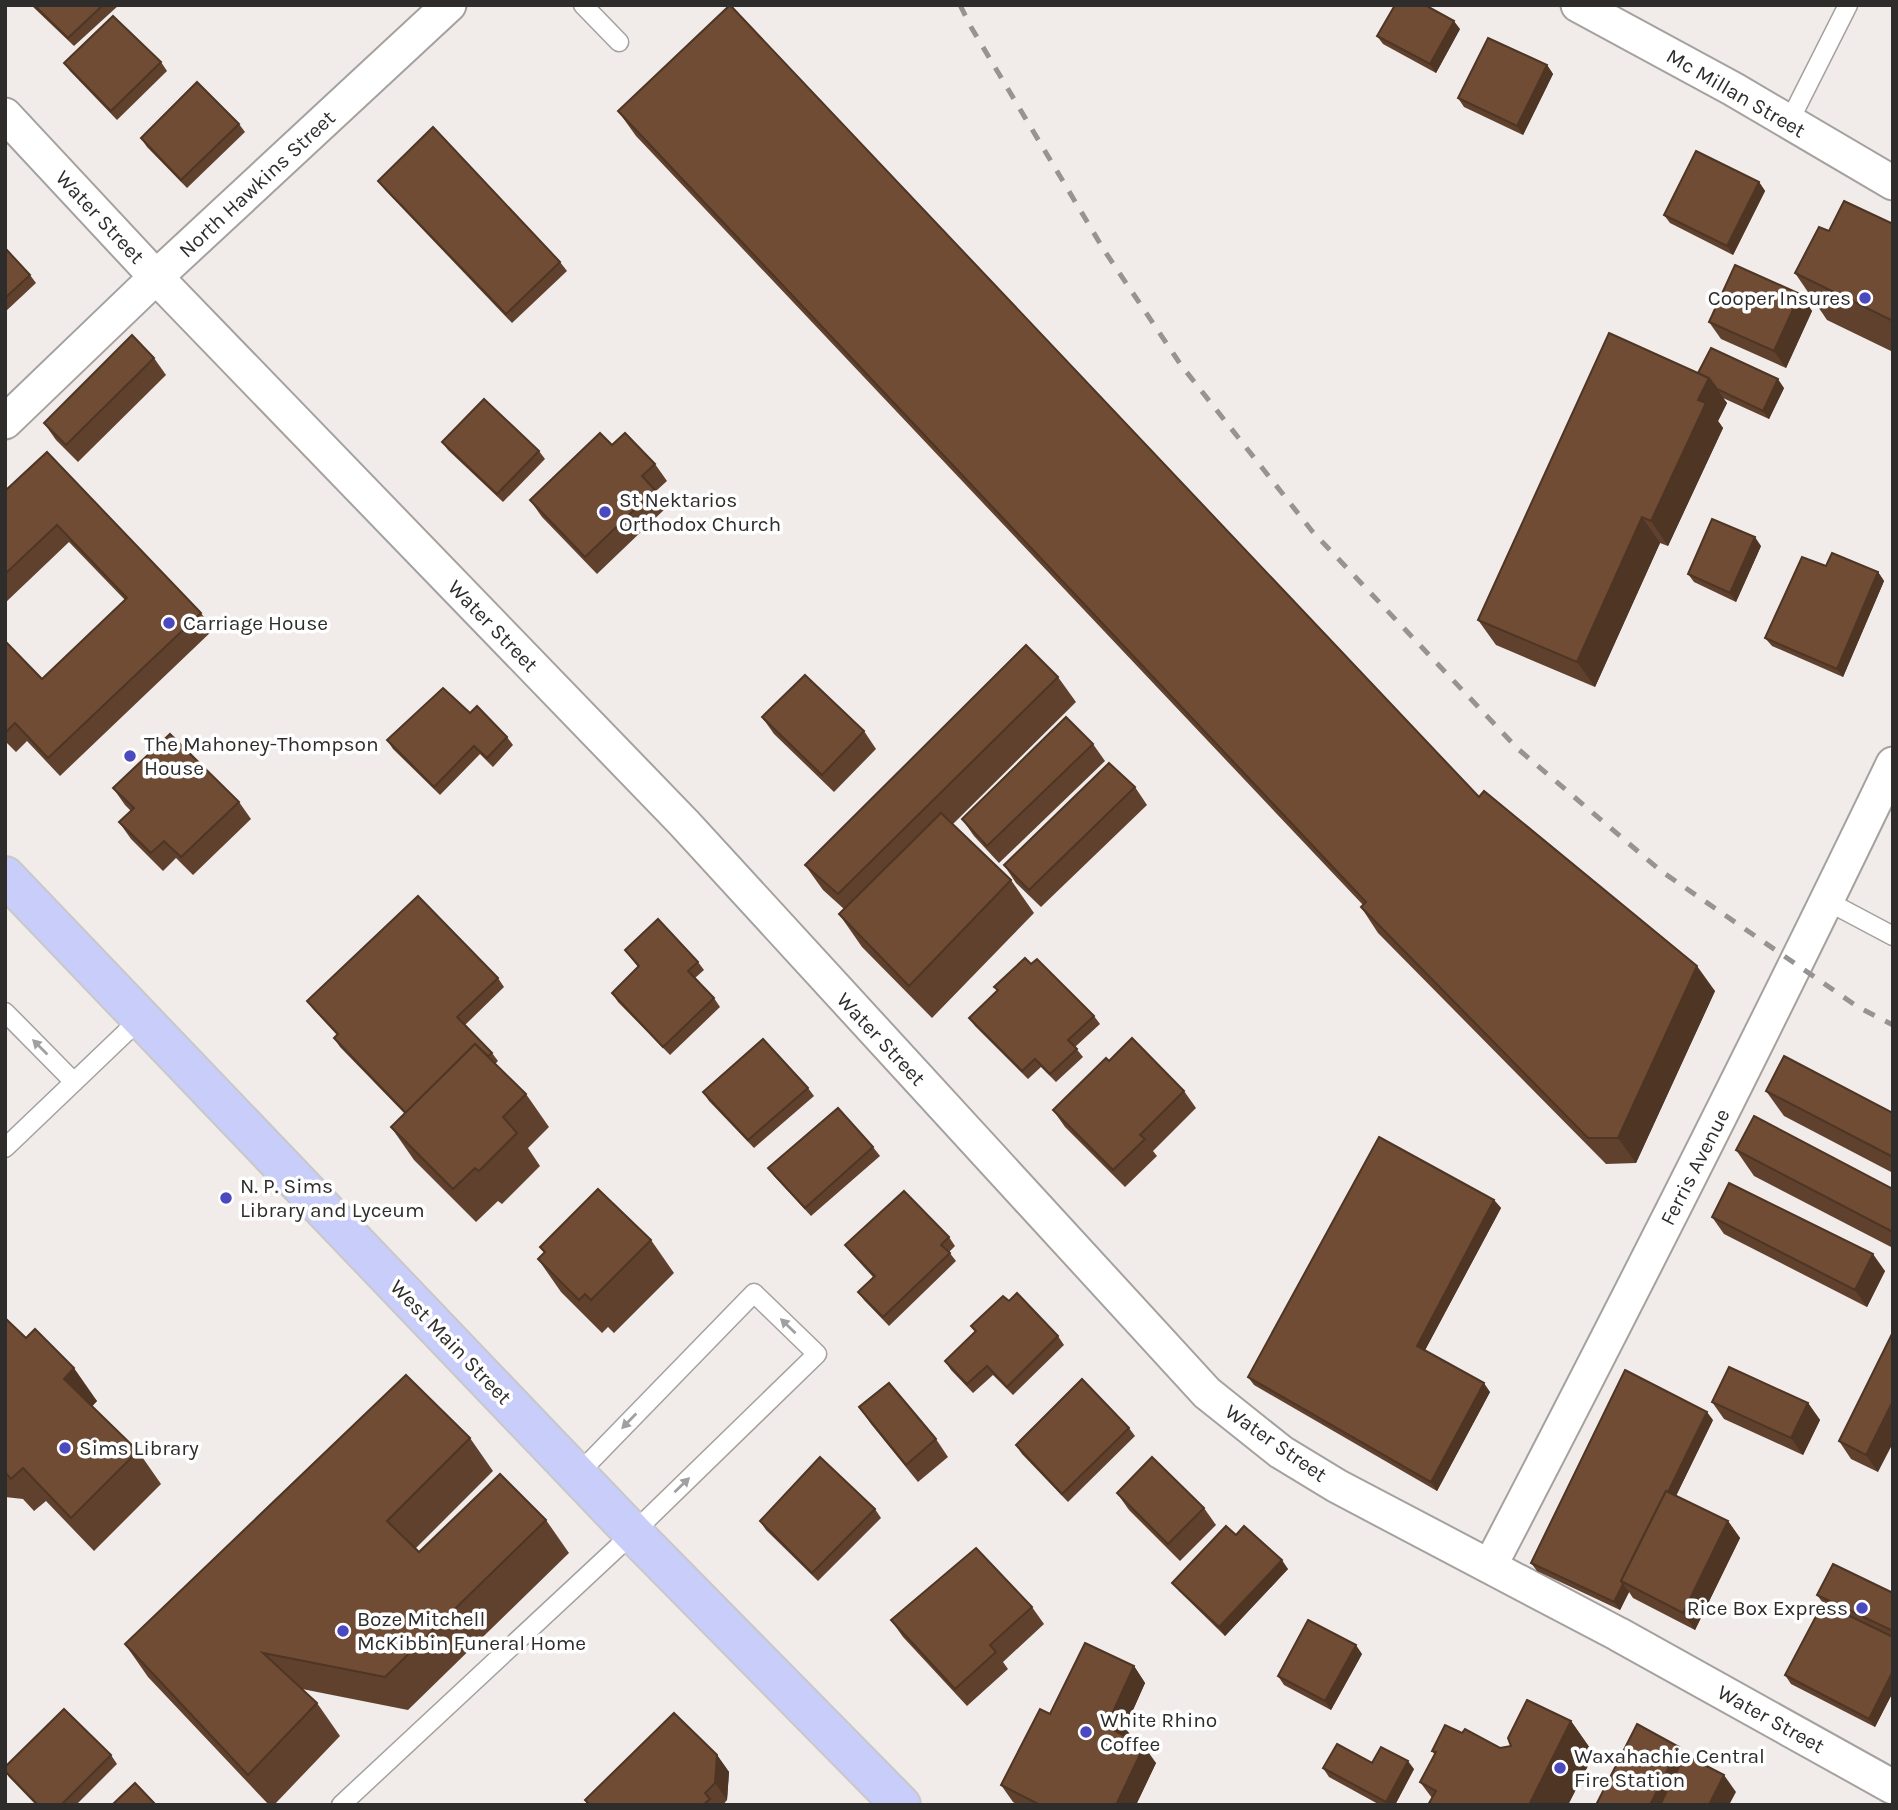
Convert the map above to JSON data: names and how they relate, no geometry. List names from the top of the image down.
{
  "streets": {
    "main road": ["West Main Street"],
    "street": [
      "Mc Millan Street",
      "North Hawkins Street",
      "Water Street",
      "Ferris Avenue"
    ]
  },
  "crossings": [
    ["North Hawkins Street", "Water Street"],
    ["Water Street", "Ferris Avenue"]
  ],
  "places": [
    "Cooper Insures",
    "St Nektarios Orthodox Church",
    "Carriage House",
    "The Mahoney-Thompson House",
    "N. P. Sims Library and Lyceum",
    "Sims Library",
    "Rice Box Express",
    "Boze Mitchell McKibbin Funeral Home",
    "White Rhino Coffee",
    "Waxahachie Central Fire Station"
  ]
}
